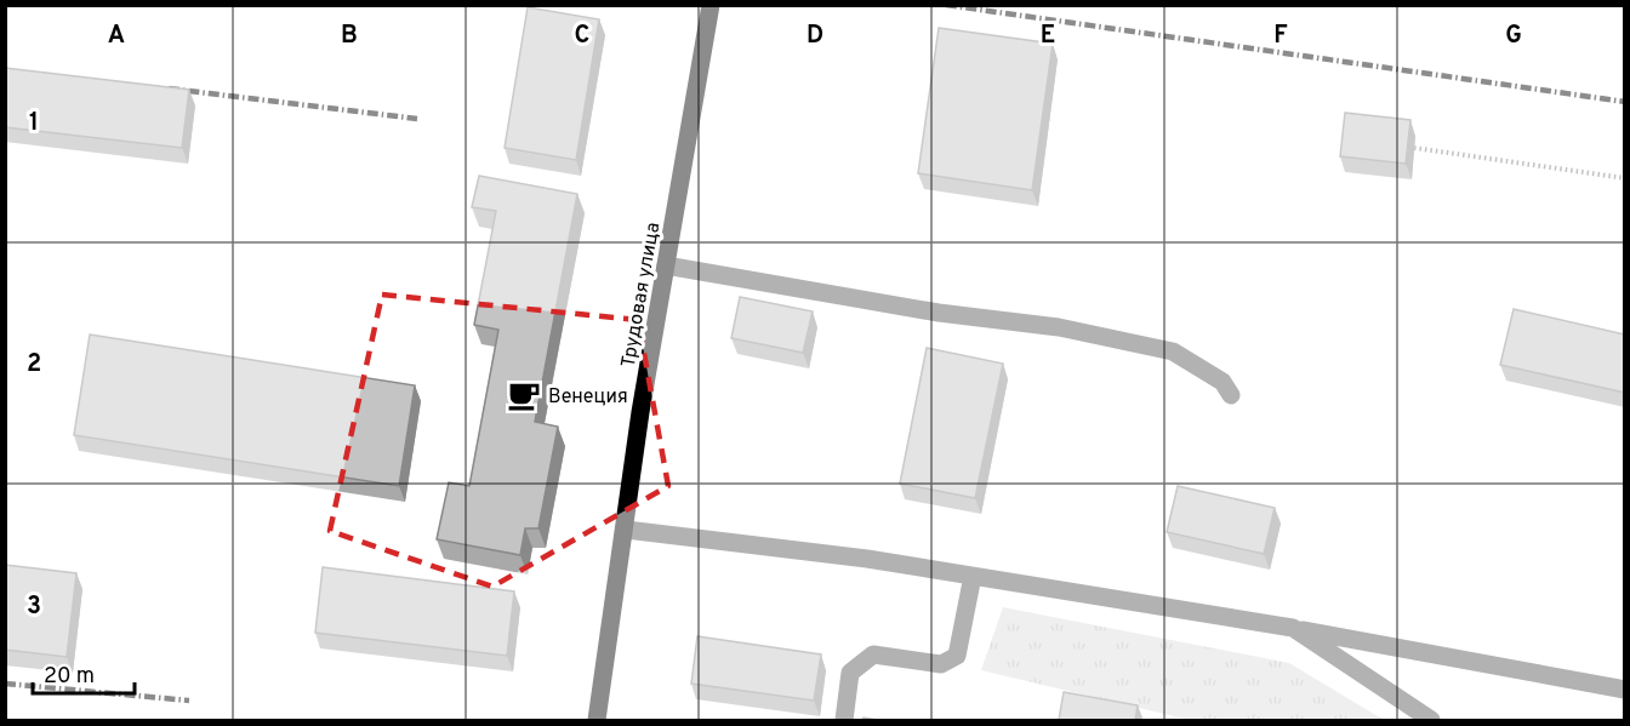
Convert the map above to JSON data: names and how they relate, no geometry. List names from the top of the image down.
{
  "streets": {
    "main road": ["Трудовая улица"]
  },
  "places": {
    "cafe": ["Венеция"]
  },
  "scale_bar": "20 m",
  "grid": {
    "columns": [
      "A",
      "B",
      "C",
      "D",
      "E",
      "F",
      "G"
    ],
    "rows": ["1", "2", "3"]
  }
}
